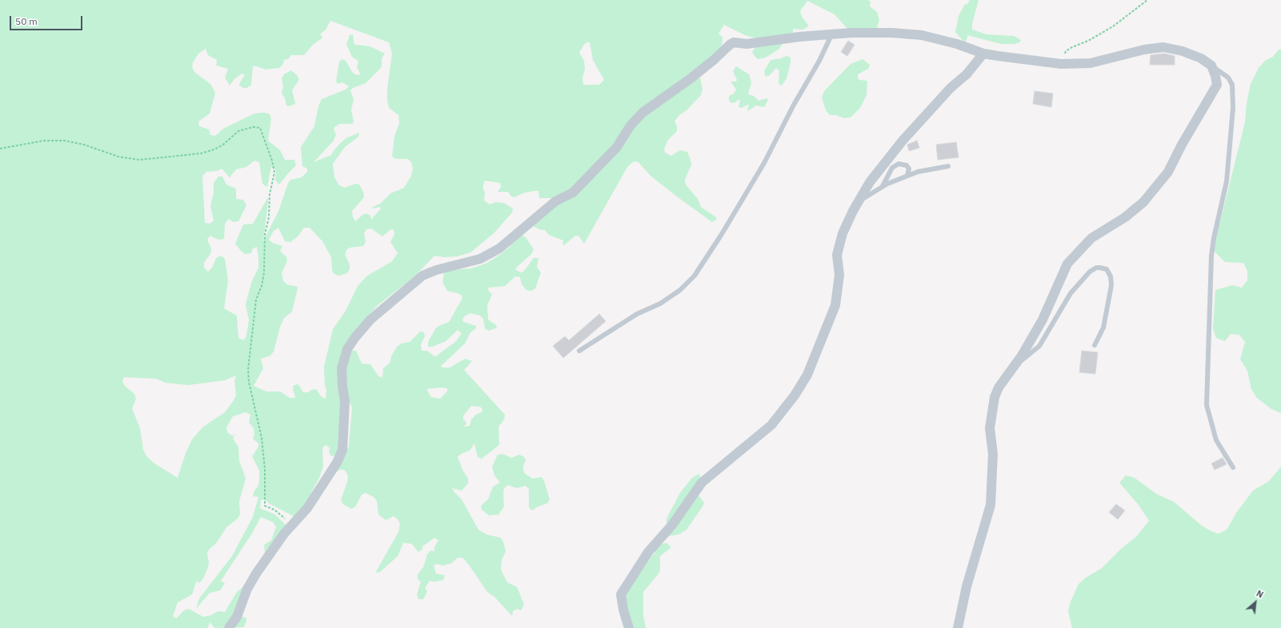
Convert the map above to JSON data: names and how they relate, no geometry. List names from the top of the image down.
{
  "scale_bar": "50 m",
  "north": "top right"
}
